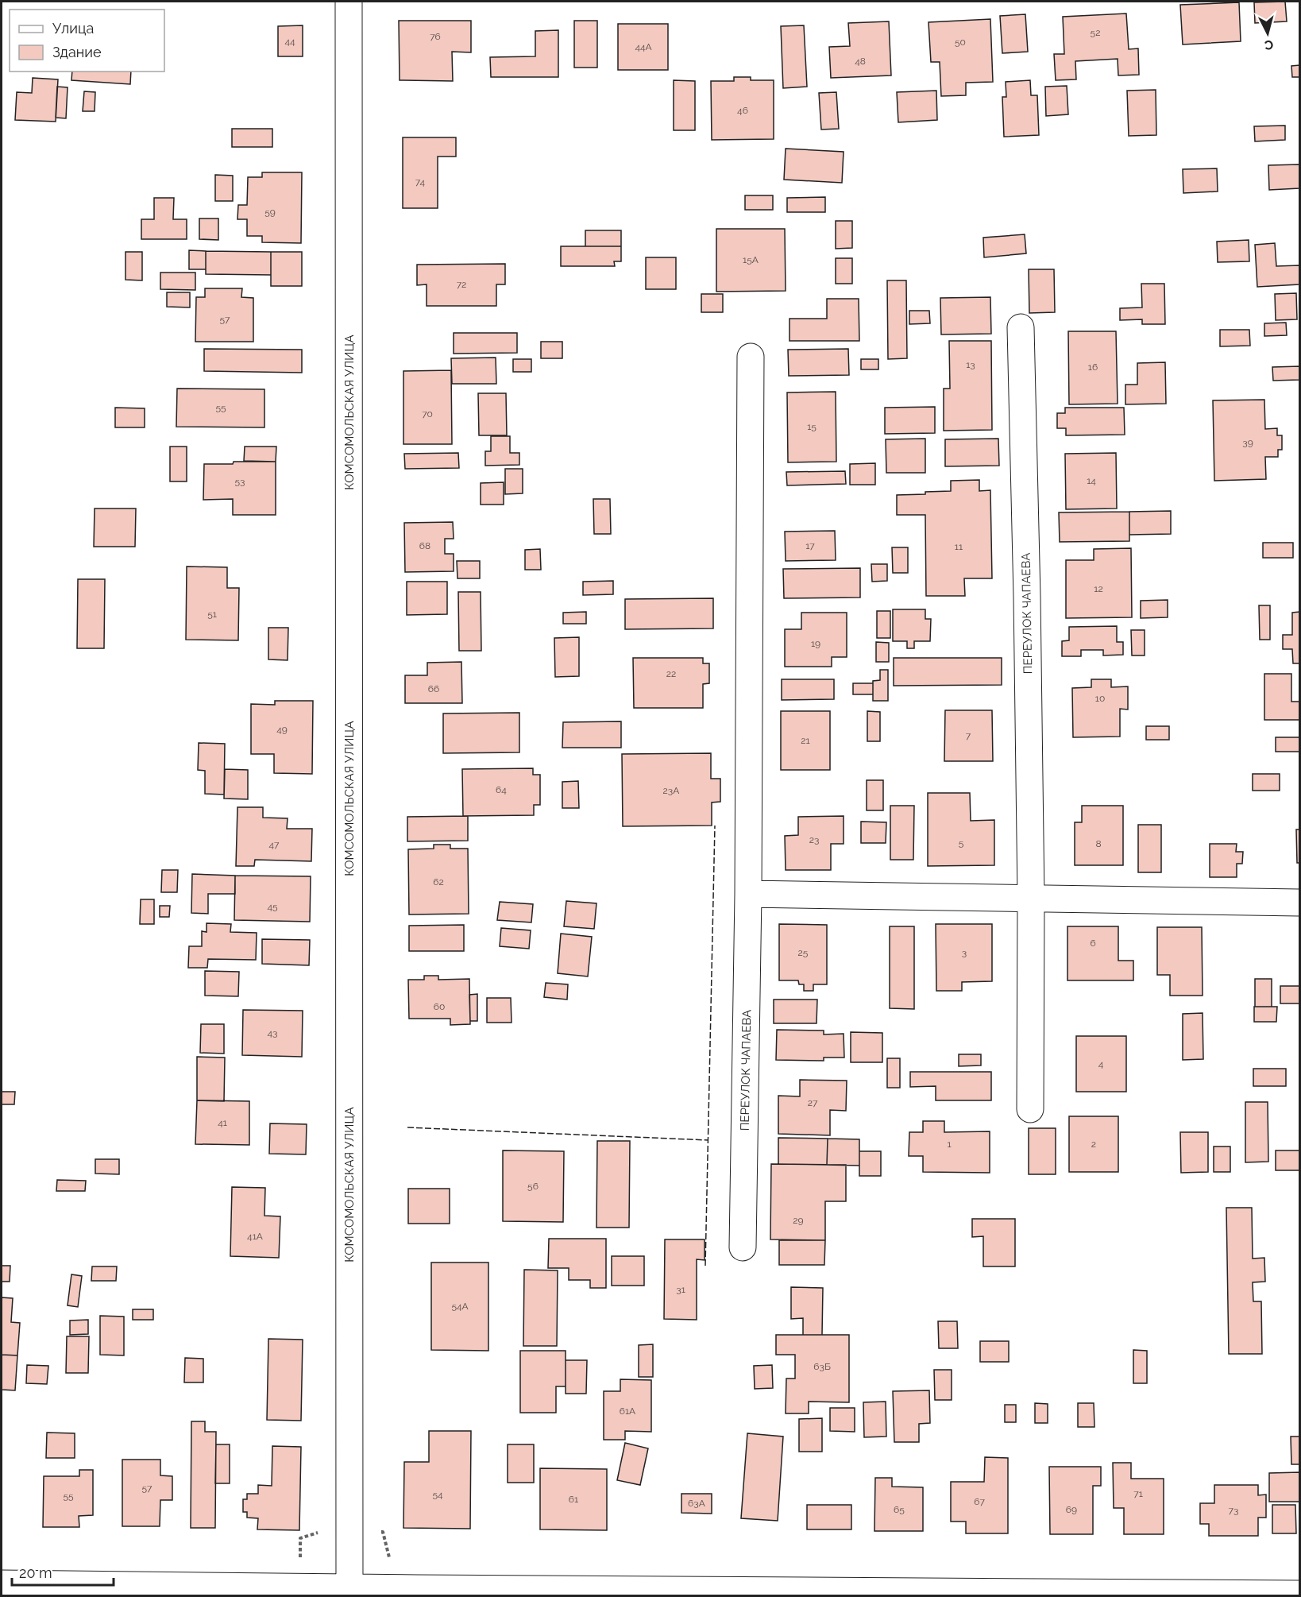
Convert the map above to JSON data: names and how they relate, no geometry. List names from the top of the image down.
{
  "streets": {
    "street": ["КОМСОМОЛЬСКАЯ УЛИЦА", "ПЕРЕУЛОК ЧАПАЕВА"]
  },
  "house_numbers": [
    "52",
    "76",
    "44",
    "50",
    "44А",
    "48",
    "46",
    "74",
    "59",
    "15А",
    "72",
    "57",
    "13",
    "16",
    "55",
    "70",
    "15",
    "39",
    "14",
    "53",
    "68",
    "17",
    "11",
    "12",
    "51",
    "19",
    "22",
    "66",
    "10",
    "49",
    "7",
    "21",
    "64",
    "23А",
    "23",
    "5",
    "8",
    "47",
    "62",
    "45",
    "6",
    "25",
    "3",
    "60",
    "43",
    "4",
    "27",
    "41",
    "1",
    "2",
    "56",
    "29",
    "41А",
    "31",
    "54А",
    "63Б",
    "61А",
    "57",
    "71",
    "54",
    "55",
    "61",
    "67",
    "63А",
    "65",
    "69",
    "73"
  ],
  "legend": ["Улица", "Здание"],
  "scale_bar": "20 m",
  "north": "bottom"
}
